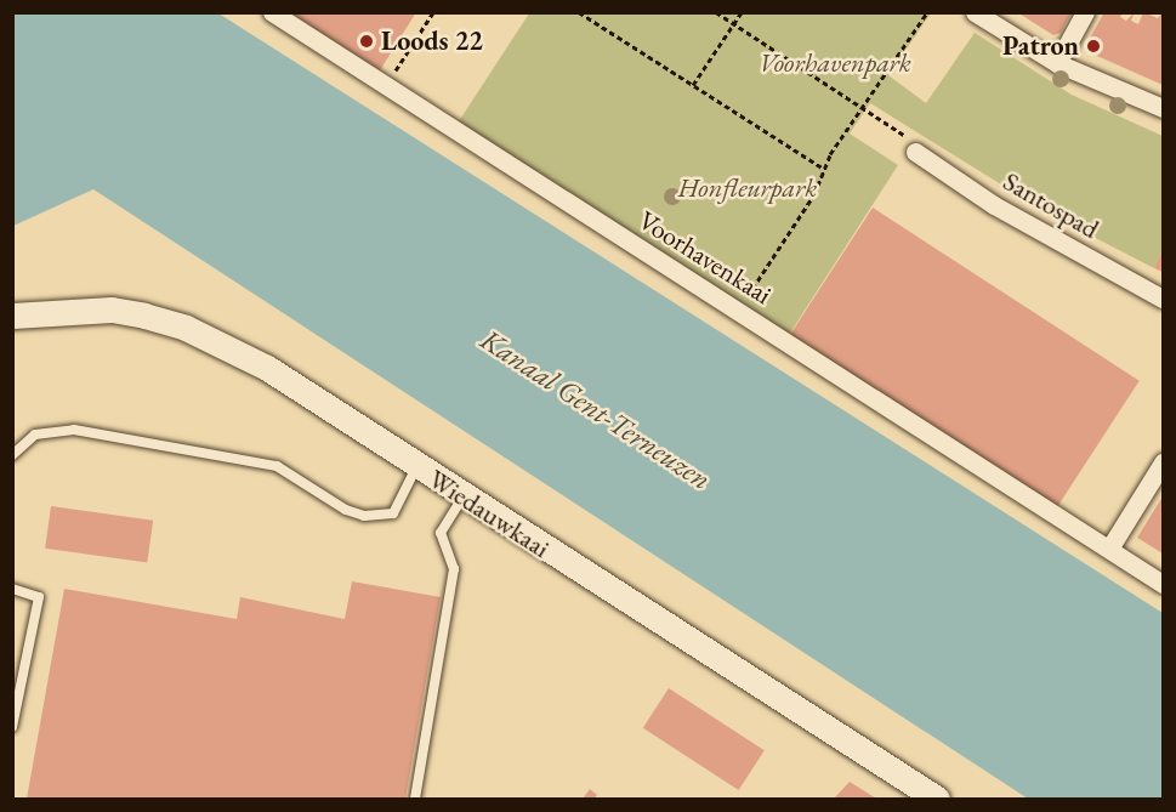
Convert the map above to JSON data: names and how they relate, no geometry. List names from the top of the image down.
{
  "streets": {
    "main road": ["Wiedauwkaai"],
    "street": ["Santospad", "Voorhavenkaai"]
  },
  "water": ["Kanaal Gent-Terneuzen"],
  "parks": ["Voorhavenpark", "Honfleurpark"],
  "places": ["Loods 22", "Patron"]
}
